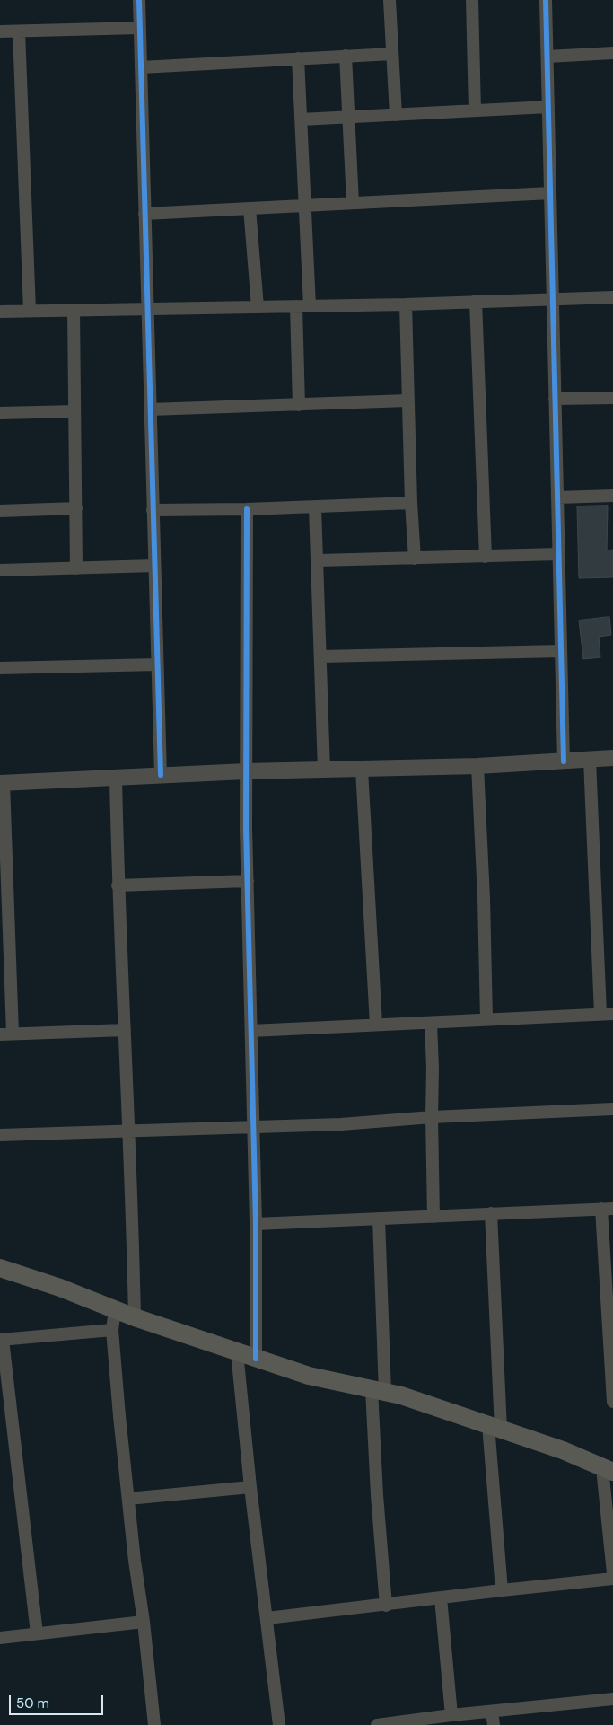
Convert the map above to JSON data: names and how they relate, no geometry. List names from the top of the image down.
{
  "scale_bar": "50 m"
}
